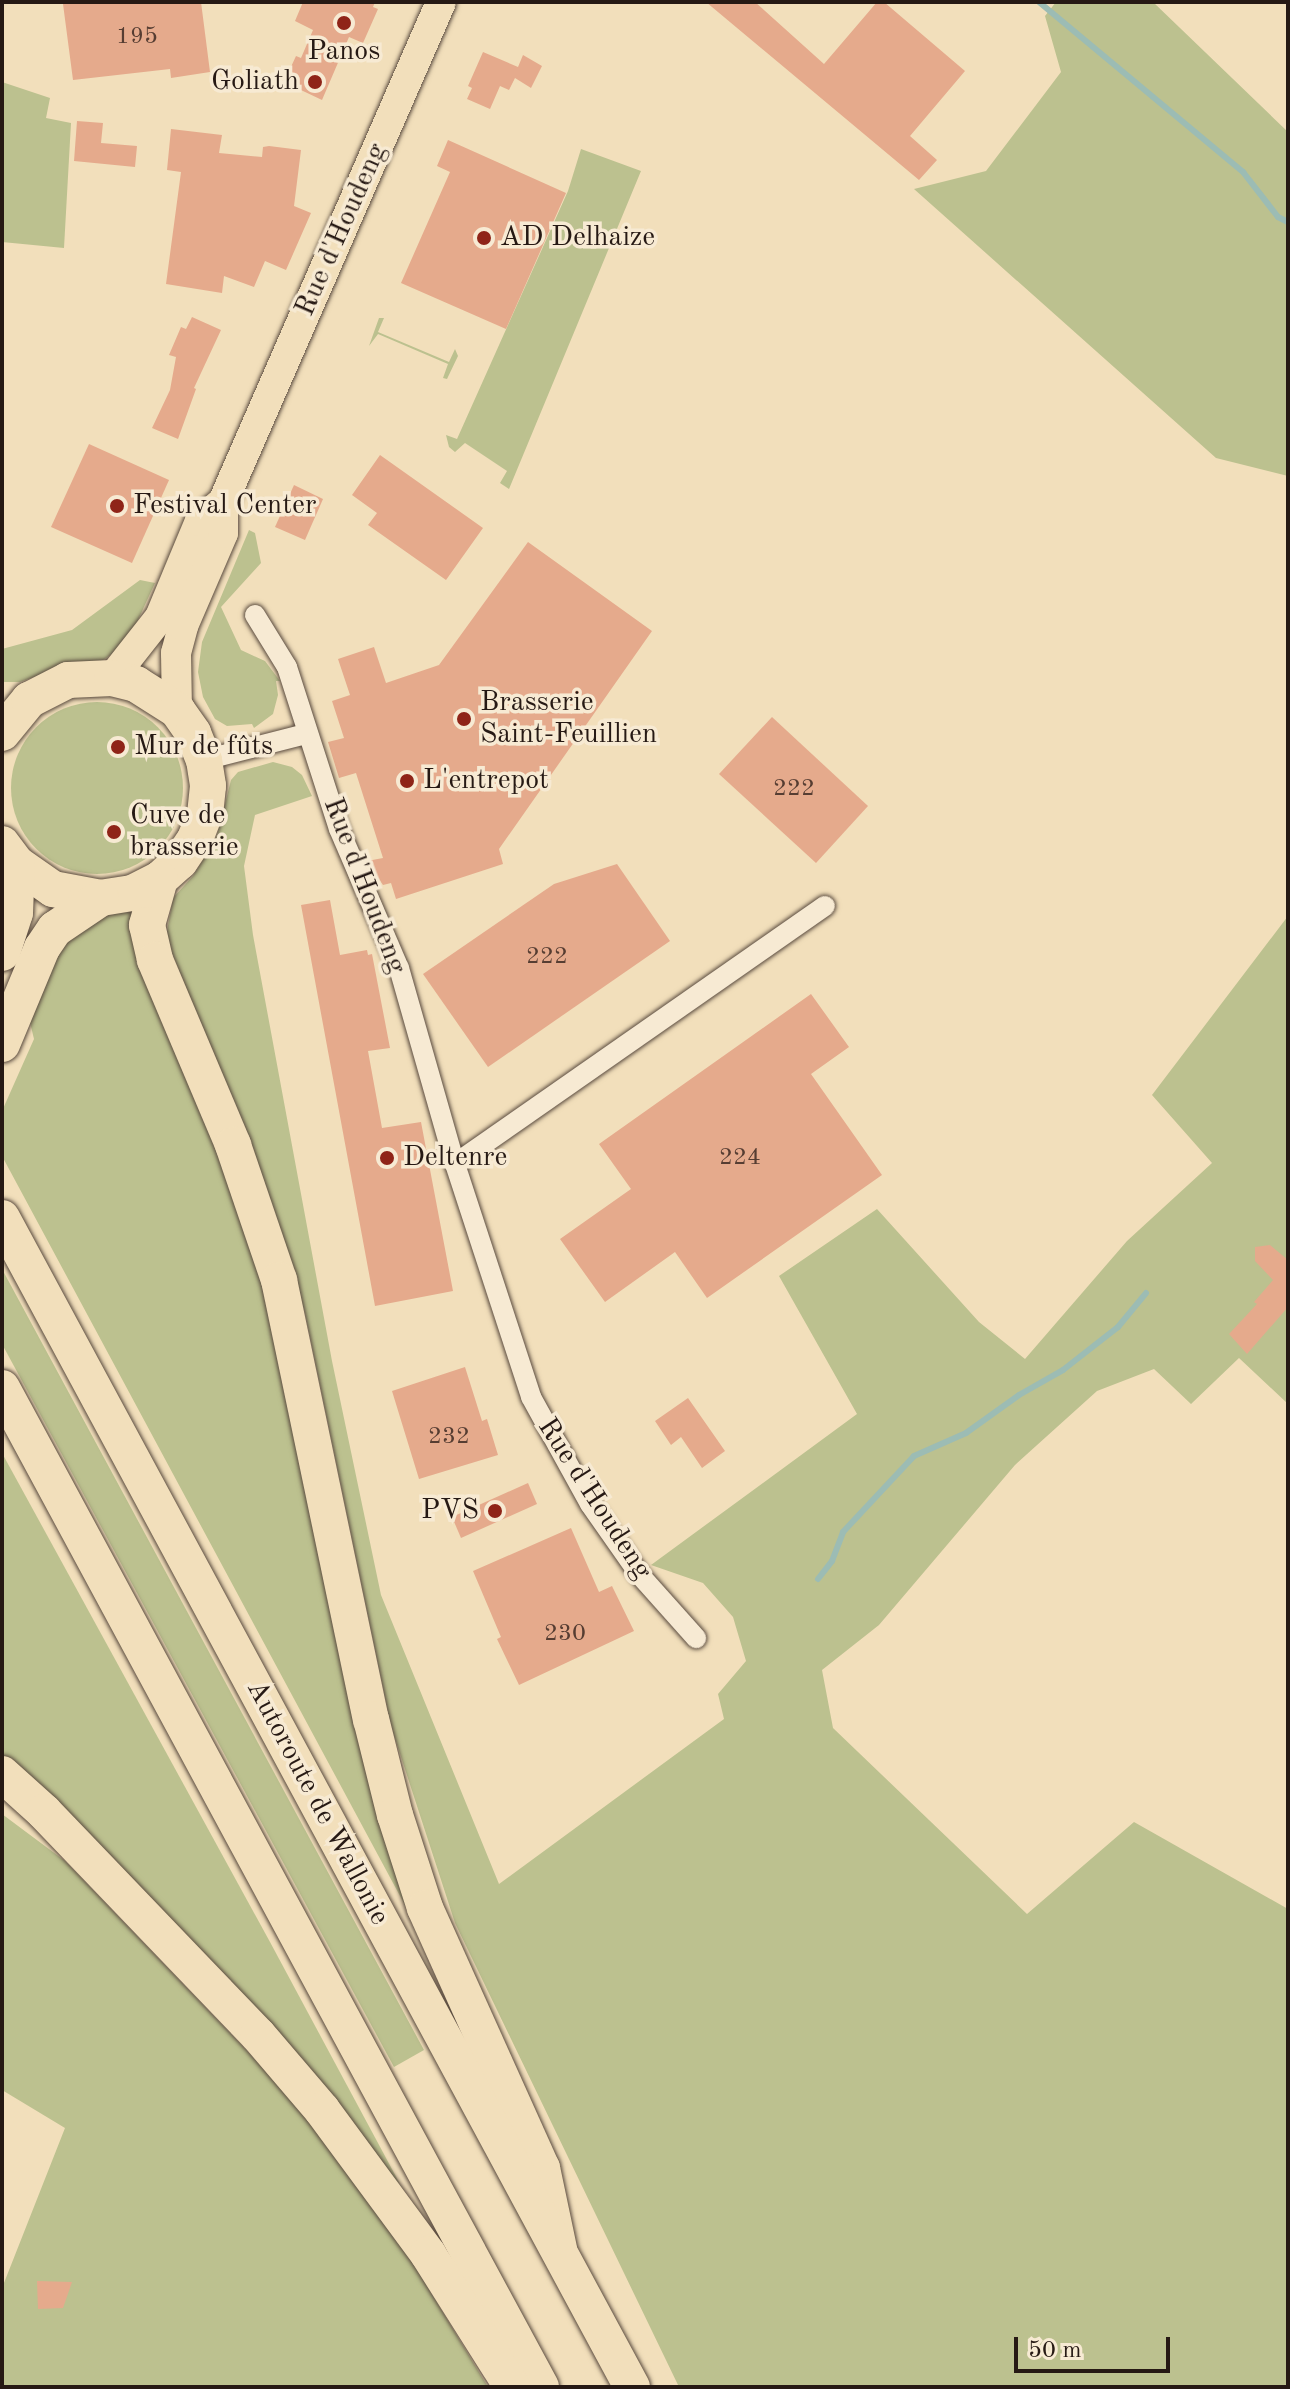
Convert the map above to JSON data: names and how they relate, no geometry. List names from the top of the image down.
{
  "streets": {
    "highway": ["Autoroute de Wallonie"],
    "main road": ["Rue d'Houdeng"]
  },
  "places": [
    "Panos",
    "Goliath",
    "AD Delhaize",
    "Festival Center",
    "Brasserie Saint-Feuillien",
    "Mur de fûts",
    "L'entrepot",
    "Cuve de brasserie",
    "Deltenre",
    "PVS"
  ],
  "house_numbers": [
    "195",
    "222",
    "222",
    "224",
    "232",
    "230"
  ],
  "scale_bar": "50 m"
}
